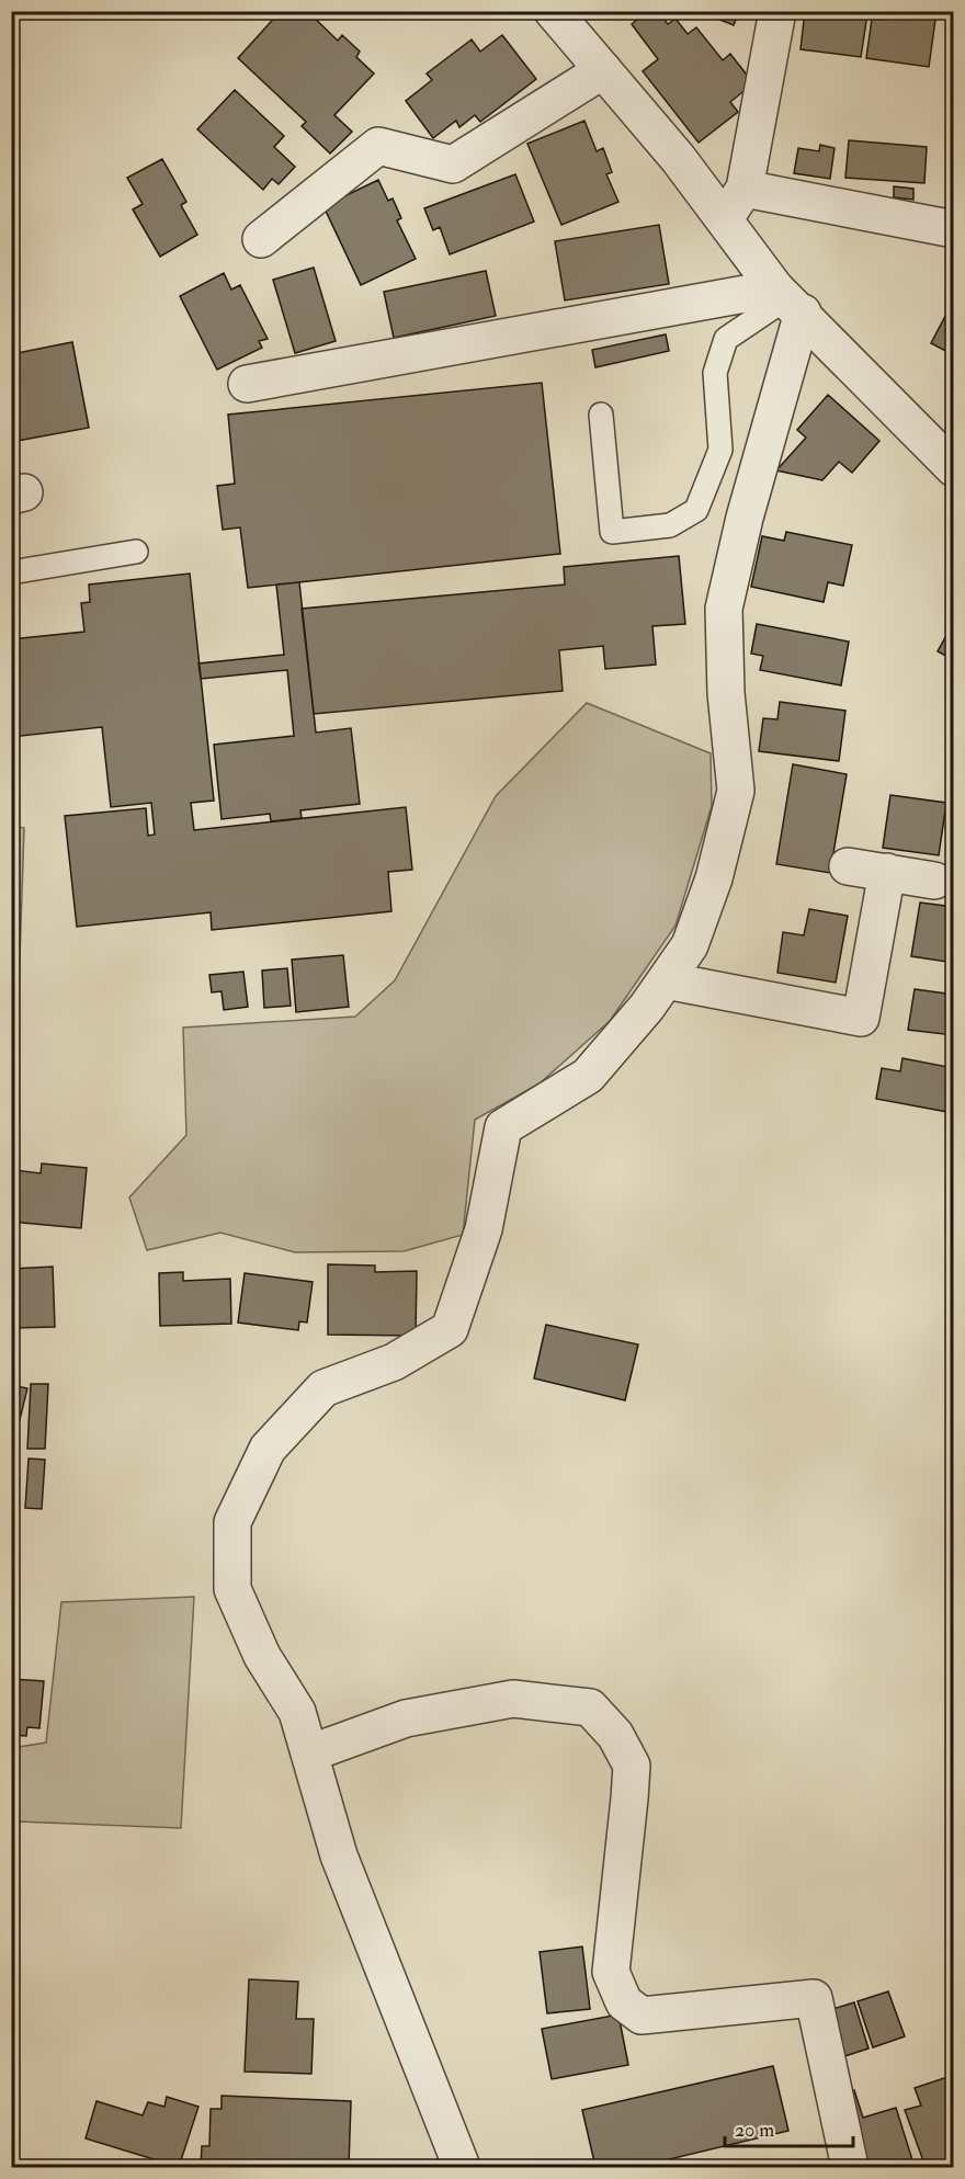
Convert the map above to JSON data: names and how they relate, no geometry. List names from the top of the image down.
{
  "scale_bar": "20 m"
}
